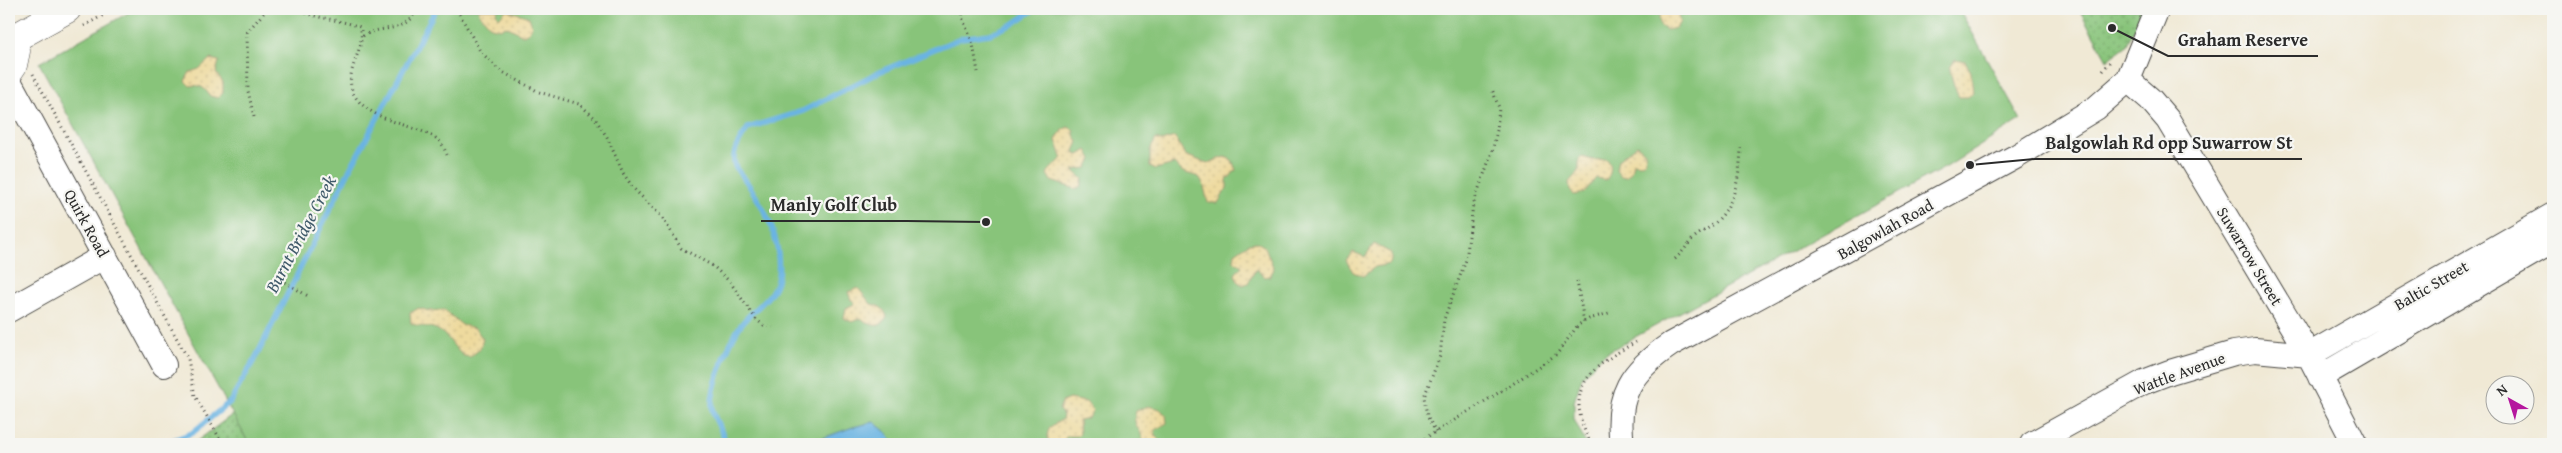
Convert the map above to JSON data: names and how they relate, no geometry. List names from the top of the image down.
{
  "streets": {
    "street": [
      "Quirk Road",
      "Balgowlah Road",
      "Suwarrow Street",
      "Baltic Street",
      "Wattle Avenue"
    ]
  },
  "crossings": [
    ["Balgowlah Road", "Suwarrow Street"],
    ["Suwarrow Street", "Baltic Street"],
    ["Suwarrow Street", "Wattle Avenue"],
    ["Baltic Street", "Wattle Avenue"]
  ],
  "water": ["Burnt Bridge Creek"],
  "places": ["Graham Reserve", "Balgowlah Rd opp Suwarrow St", "Manly Golf Club"],
  "north": "top left"
}
